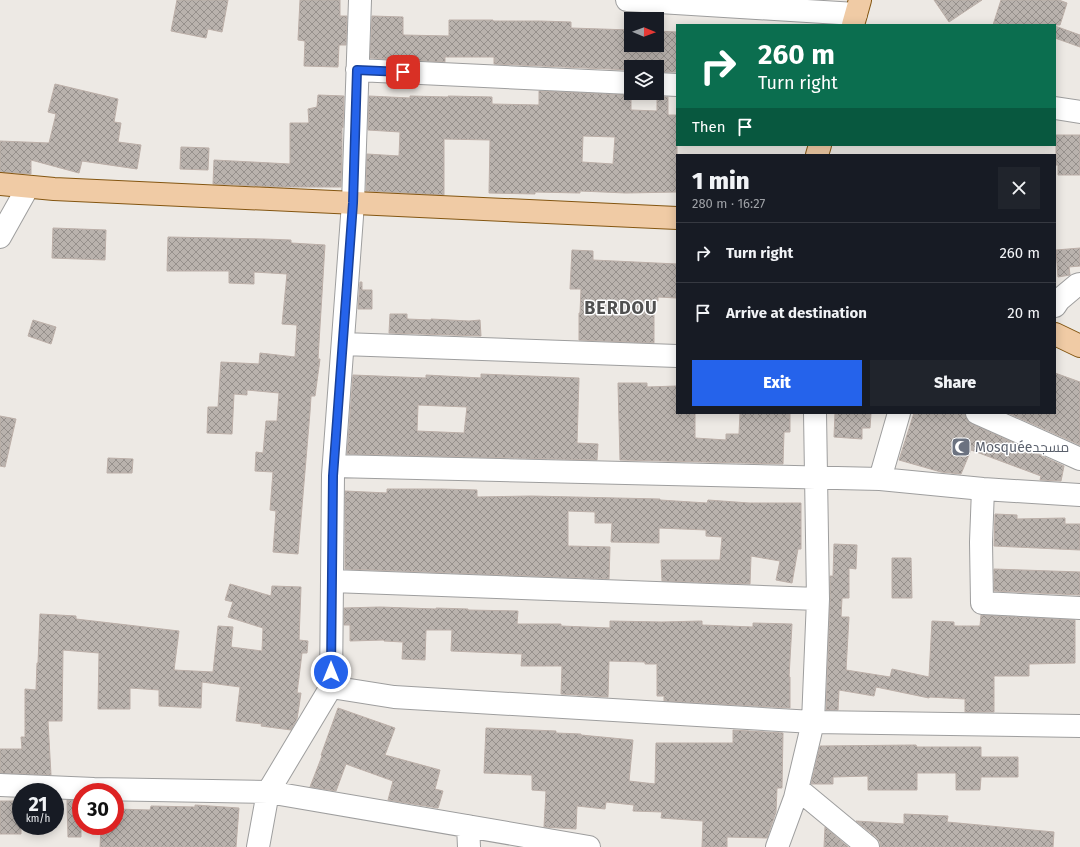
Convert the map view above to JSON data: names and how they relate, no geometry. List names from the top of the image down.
{
  "districts": ["BERDOU"],
  "places": {
    "mosque": ["Mosquéeمسجد"]
  },
  "north": "right",
  "page": {
    "turn": ["260 m", "Turn right"],
    "then": "Then",
    "heading": ["1 min", "280 m · 16:27"],
    "list": [
      {
        "name": "Turn right",
        "value": "260 m"
      },
      {
        "name": "Arrive at destination",
        "value": "20 m"
      }
    ],
    "buttons": ["Exit", "Share"],
    "speed": "21 km/h",
    "limit": "30"
  }
}
